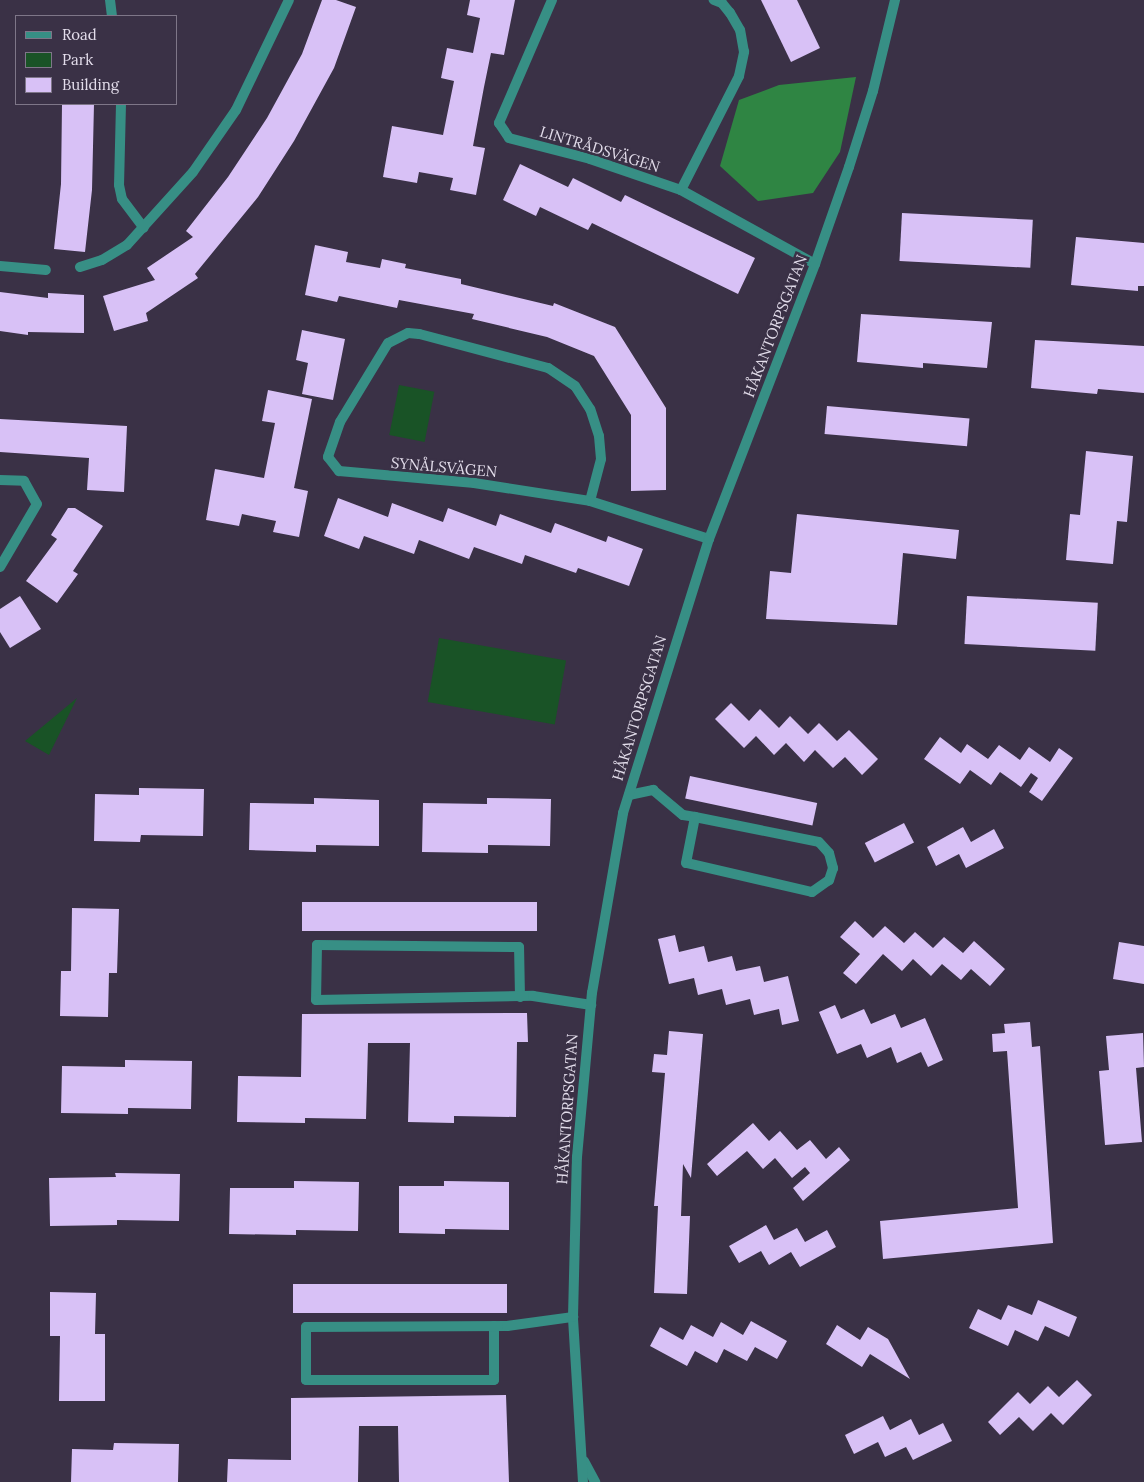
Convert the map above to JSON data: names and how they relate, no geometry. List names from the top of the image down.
{
  "streets": {
    "street": ["LINTRÅDSVÄGEN", "HÅKANTORPSGATAN", "SYNÅLSVÄGEN"]
  },
  "crossings": [
    ["LINTRÅDSVÄGEN", "HÅKANTORPSGATAN"],
    ["HÅKANTORPSGATAN", "SYNÅLSVÄGEN"]
  ],
  "legend": ["Road", "Park", "Building"]
}
